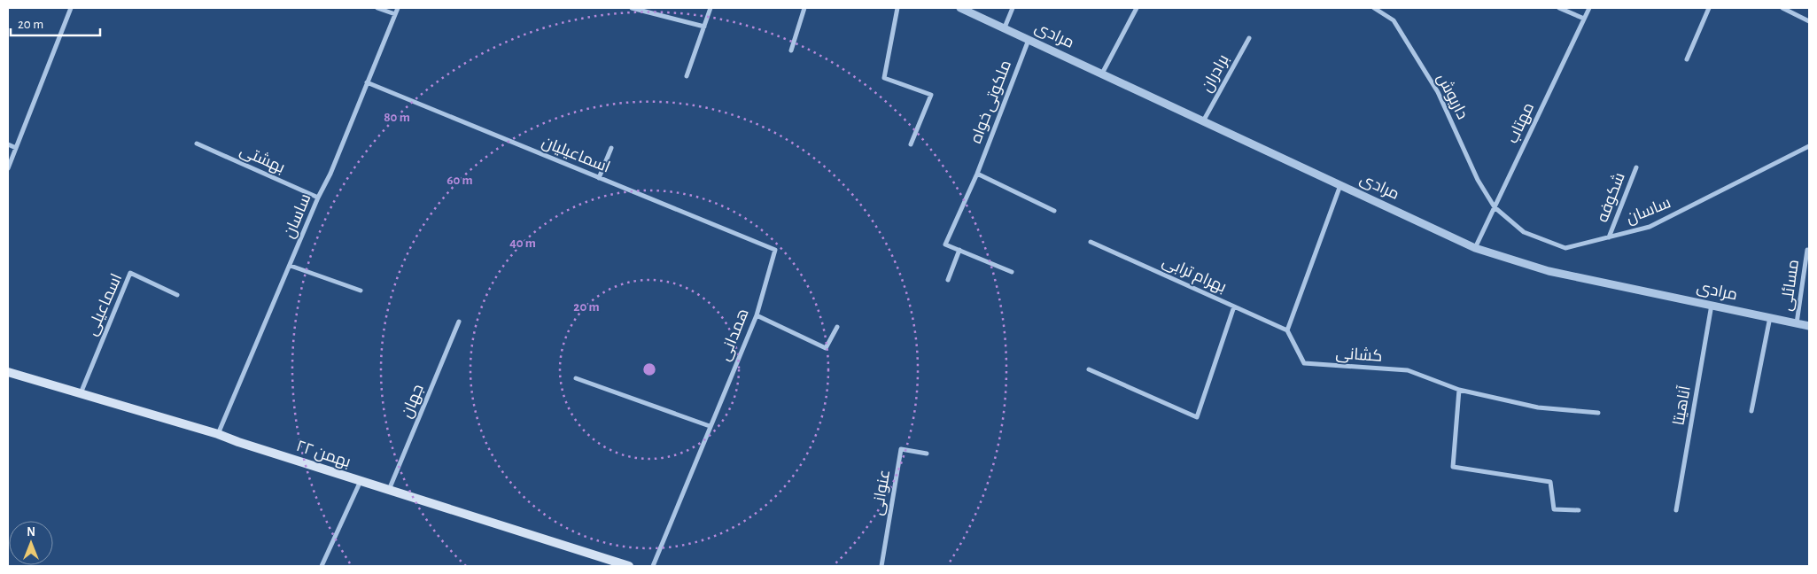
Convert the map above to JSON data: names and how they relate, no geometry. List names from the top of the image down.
{
  "streets": {
    "main road": ["۲۲ بهمن"],
    "street": [
      "مرادی",
      "برادران",
      "داریوش",
      "ملکوتی خواه",
      "مهتاب",
      "اسماعیلیان",
      "بهشتی",
      "شکوفه",
      "ساسان",
      "بهرام ترابی",
      "مسائلی",
      "اسماعیلی",
      "همدانی",
      "کشانی",
      "جهان",
      "آناهیتا",
      "عنوانی"
    ]
  },
  "crossings": [
    ["مرادی", "برادران"],
    ["مرادی", "ملکوتی خواه"],
    ["مرادی", "مهتاب"],
    ["مرادی", "مسائلی"],
    ["مرادی", "آناهیتا"],
    ["داریوش", "مهتاب"],
    ["داریوش", "ساسان"],
    ["مهتاب", "ساسان"],
    ["اسماعیلیان", "ساسان"],
    ["اسماعیلیان", "همدانی"],
    ["بهشتی", "ساسان"],
    ["شکوفه", "ساسان"],
    ["ساسان", "۲۲ بهمن"],
    ["بهرام ترابی", "کشانی"],
    ["اسماعیلی", "۲۲ بهمن"],
    ["جهان", "۲۲ بهمن"]
  ],
  "scale_bar": "20 m",
  "north": "top",
  "rings": [
    "80 m",
    "60 m",
    "40 m",
    "20 m"
  ]
}
